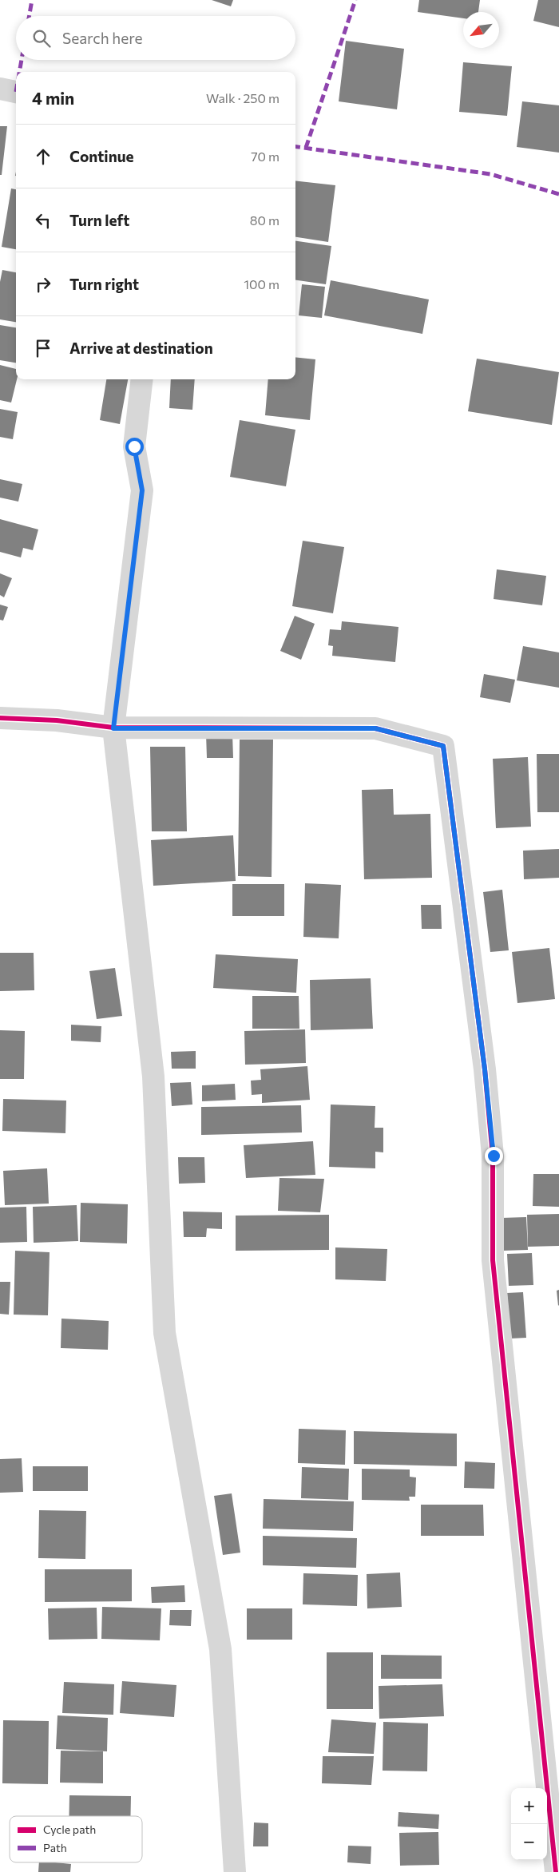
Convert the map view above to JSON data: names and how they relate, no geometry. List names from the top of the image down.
{
  "legend": ["Cycle path", "Path"],
  "north": "bottom left",
  "page": {
    "search": "Search here",
    "heading": ["4 min", "Walk · 250 m"],
    "list": [
      ["Continue", "70 m"],
      ["Turn left", "80 m"],
      ["Turn right", "100 m"],
      "Arrive at destination"
    ],
    "map_buttons": ["+", "−"]
  }
}
